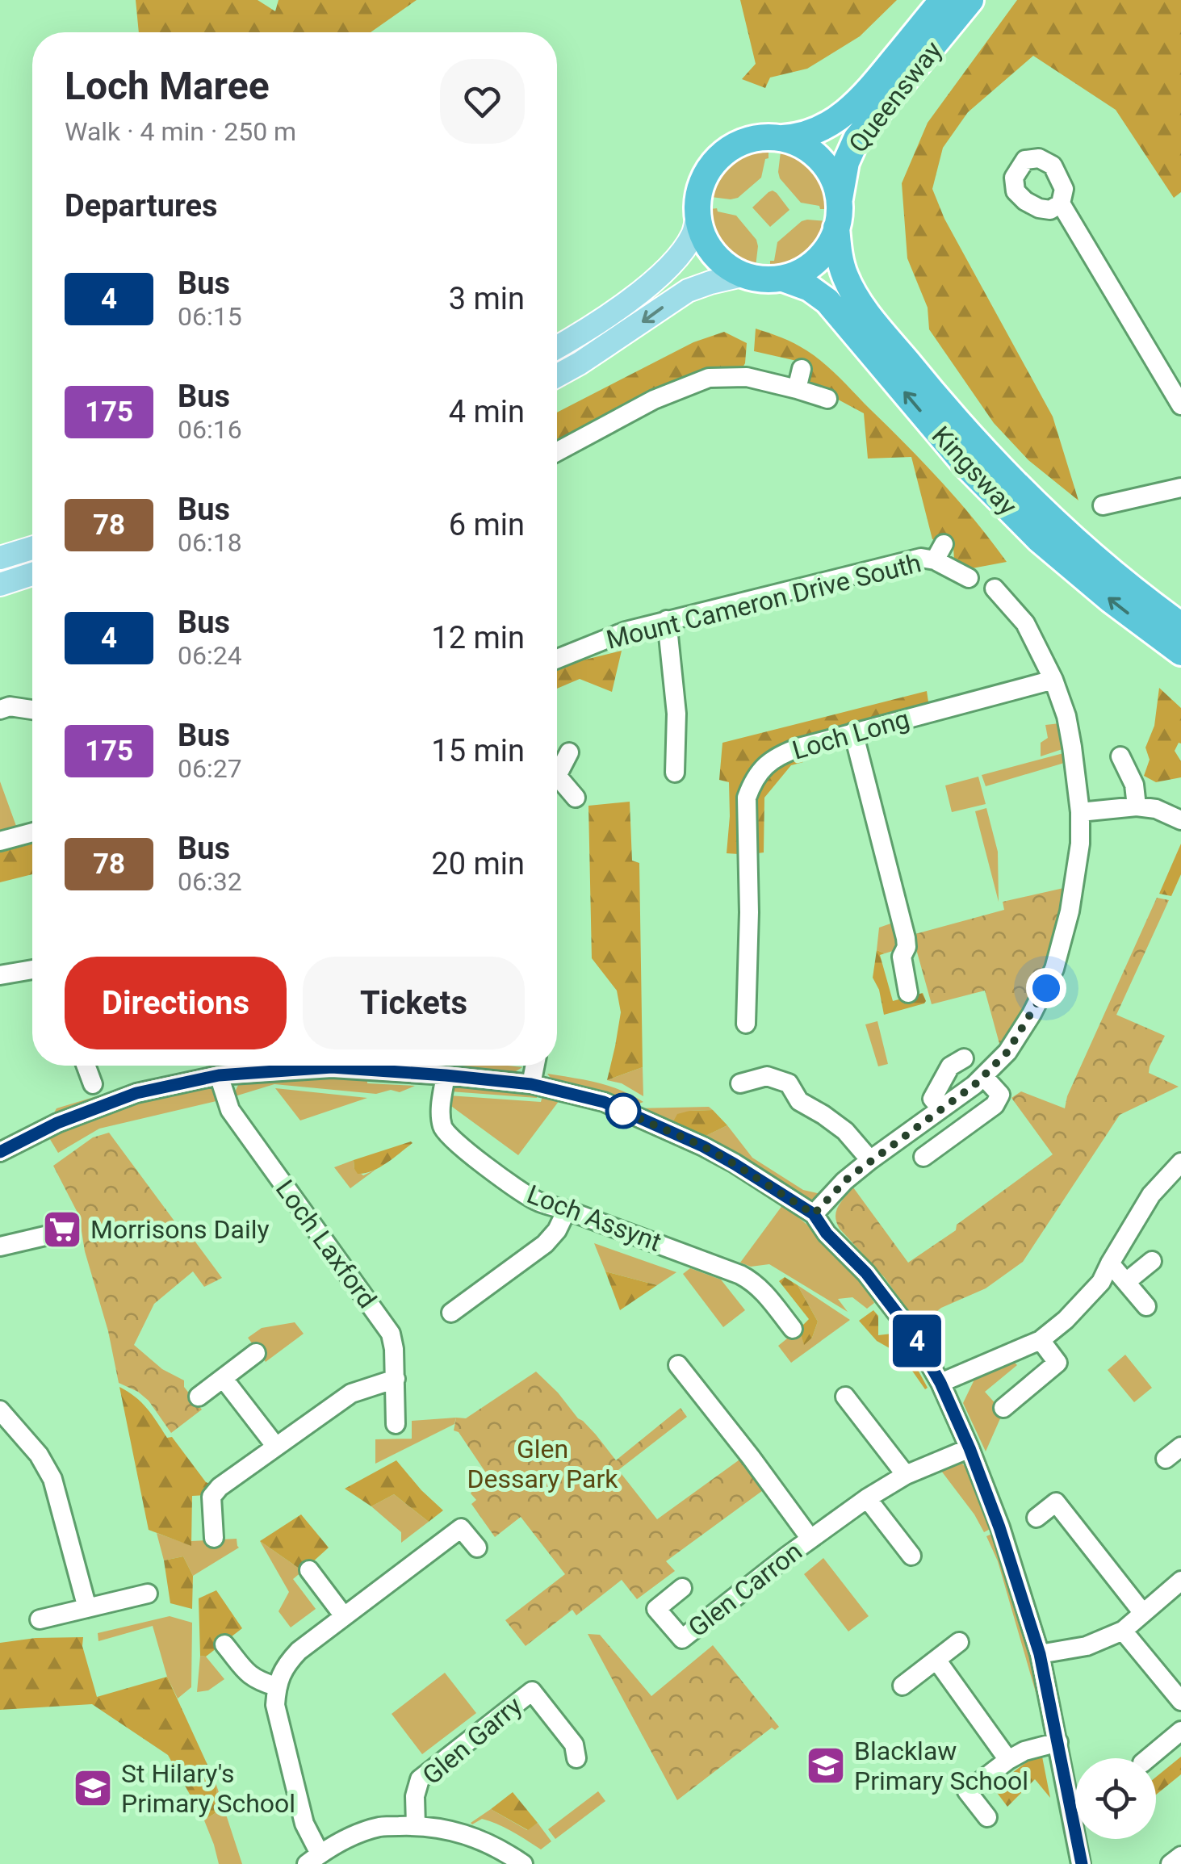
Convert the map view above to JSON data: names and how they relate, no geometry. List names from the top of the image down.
{
  "streets": {
    "highway": ["Queensway", "Kingsway"],
    "street": [
      "Mount Cameron Drive South",
      "Loch Long",
      "Loch Assynt",
      "Loch Laxford",
      "Glen Carron",
      "Glen Garry"
    ]
  },
  "crossings": [
    ["Queensway", "Kingsway"]
  ],
  "parks": ["Glen Dessary Park"],
  "places": {
    "supermarket": ["Morrisons Daily"],
    "school or university": ["Blacklaw Primary School", "St Hilary's Primary School"]
  },
  "lines": ["bus line 4"],
  "page": {
    "on_map": "4",
    "heading": [
      ["Loch Maree", "Walk · 4 min · 250 m"],
      "Departures"
    ],
    "list": [
      {
        "mark": "4",
        "name": "Bus",
        "note": "06:15",
        "value": "3 min"
      },
      {
        "mark": "175",
        "name": "Bus",
        "note": "06:16",
        "value": "4 min"
      },
      {
        "mark": "78",
        "name": "Bus",
        "note": "06:18",
        "value": "6 min"
      },
      {
        "mark": "4",
        "name": "Bus",
        "note": "06:24",
        "value": "12 min"
      },
      {
        "mark": "175",
        "name": "Bus",
        "note": "06:27",
        "value": "15 min"
      },
      {
        "mark": "78",
        "name": "Bus",
        "note": "06:32",
        "value": "20 min"
      }
    ],
    "buttons": ["Directions", "Tickets"]
  }
}
